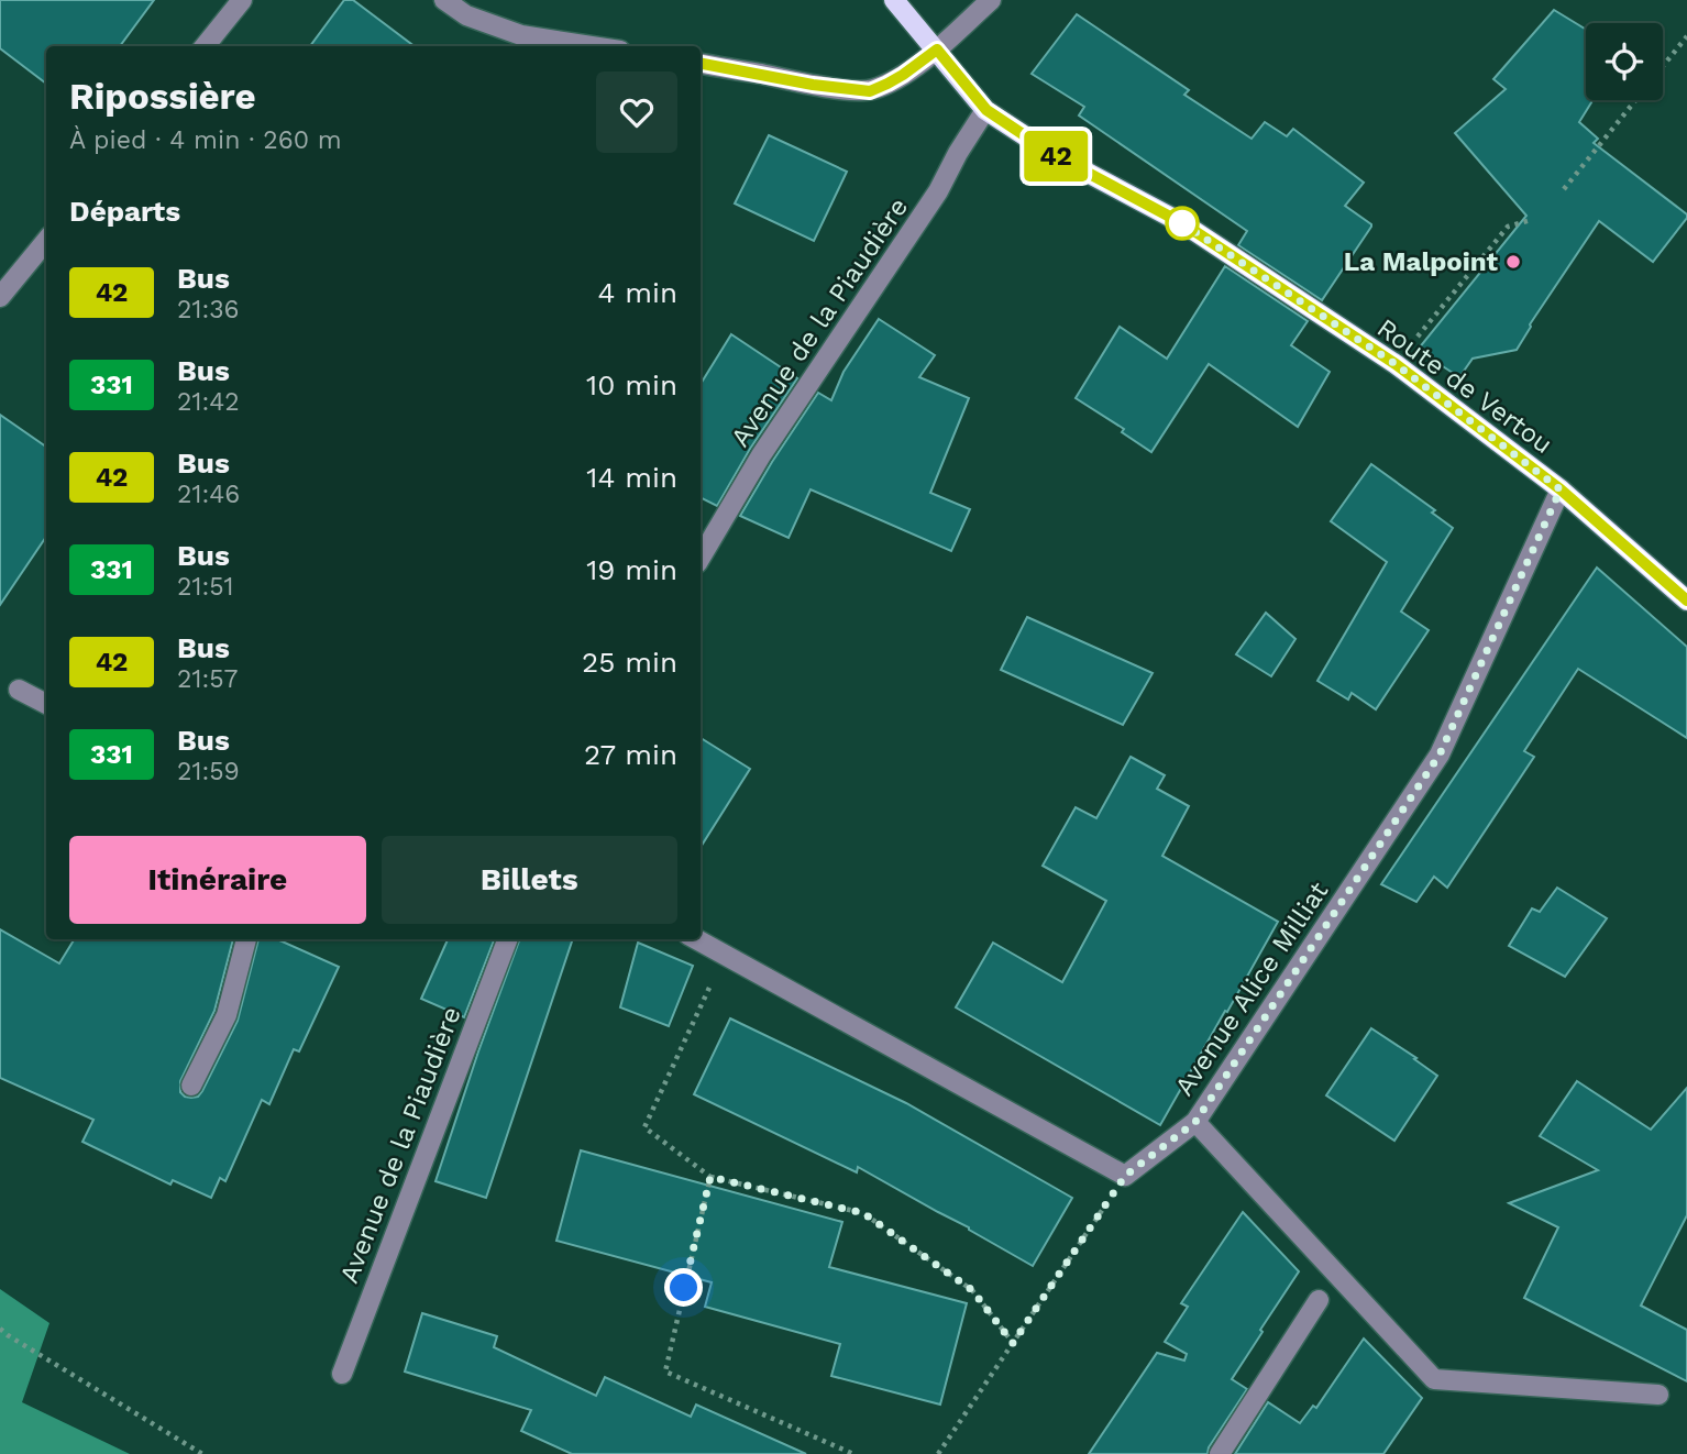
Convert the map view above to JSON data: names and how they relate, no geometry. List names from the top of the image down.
{
  "streets": {
    "main road": ["Route de Vertou"],
    "street": ["Avenue de la Piaudière", "Avenue Alice Milliat"]
  },
  "crossings": [
    ["Avenue de la Piaudière", "Route de Vertou"],
    ["Route de Vertou", "Avenue Alice Milliat"]
  ],
  "places": ["La Malpoint"],
  "lines": ["bus line 42"],
  "page": {
    "on_map": "42",
    "heading": [
      ["Ripossière", "À pied · 4 min · 260 m"],
      "Départs"
    ],
    "list": [
      {
        "mark": "42",
        "name": "Bus",
        "note": "21:36",
        "value": "4 min"
      },
      {
        "mark": "331",
        "name": "Bus",
        "note": "21:42",
        "value": "10 min"
      },
      {
        "mark": "42",
        "name": "Bus",
        "note": "21:46",
        "value": "14 min"
      },
      {
        "mark": "331",
        "name": "Bus",
        "note": "21:51",
        "value": "19 min"
      },
      {
        "mark": "42",
        "name": "Bus",
        "note": "21:57",
        "value": "25 min"
      },
      {
        "mark": "331",
        "name": "Bus",
        "note": "21:59",
        "value": "27 min"
      }
    ],
    "buttons": ["Itinéraire", "Billets"]
  }
}
